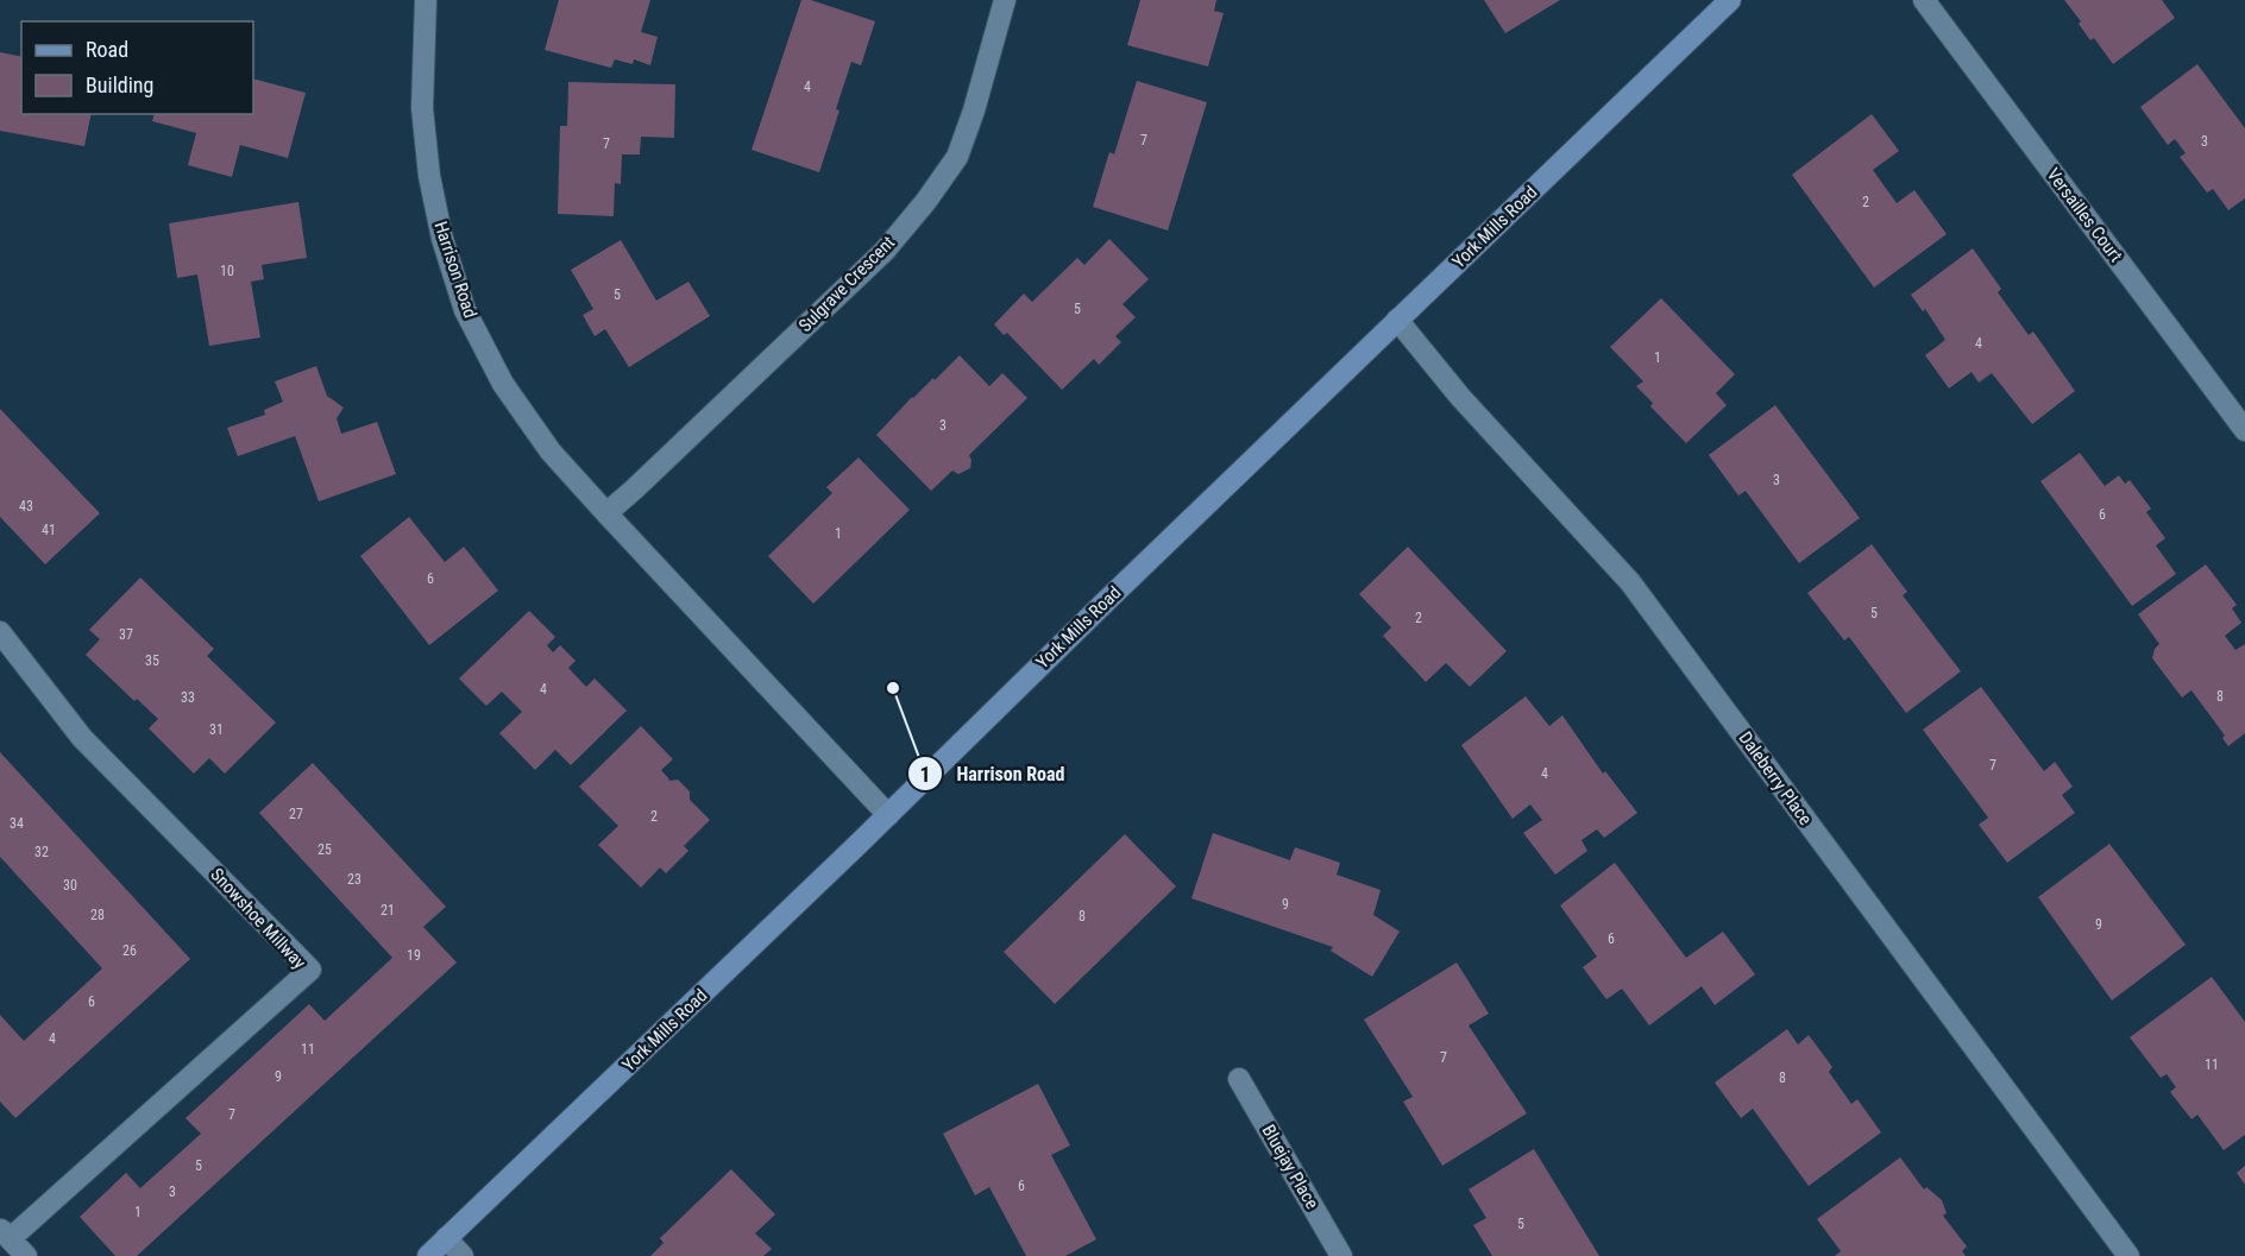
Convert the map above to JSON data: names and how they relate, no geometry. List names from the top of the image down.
{
  "streets": {
    "main road": ["York Mills Road"],
    "street": [
      "Versailles Court",
      "Harrison Road",
      "Sulgrave Crescent",
      "Daleberry Place",
      "Snowshoe Millway",
      "Bluejay Place"
    ]
  },
  "crossings": [
    ["York Mills Road", "Harrison Road"],
    ["York Mills Road", "Daleberry Place"],
    ["Harrison Road", "Sulgrave Crescent"]
  ],
  "places": ["Harrison Road"],
  "house_numbers": [
    "4",
    "7",
    "3",
    "7",
    "2",
    "10",
    "5",
    "5",
    "4",
    "1",
    "3",
    "3",
    "43",
    "6",
    "41",
    "1",
    "6",
    "5",
    "2",
    "37",
    "35",
    "4",
    "8",
    "33",
    "31",
    "7",
    "4",
    "27",
    "2",
    "34",
    "25",
    "32",
    "23",
    "30",
    "9",
    "21",
    "28",
    "8",
    "9",
    "6",
    "26",
    "19",
    "6",
    "4",
    "11",
    "7",
    "11",
    "9",
    "8",
    "7",
    "5",
    "6",
    "3",
    "1",
    "5"
  ],
  "legend": ["Road", "Building"]
}
